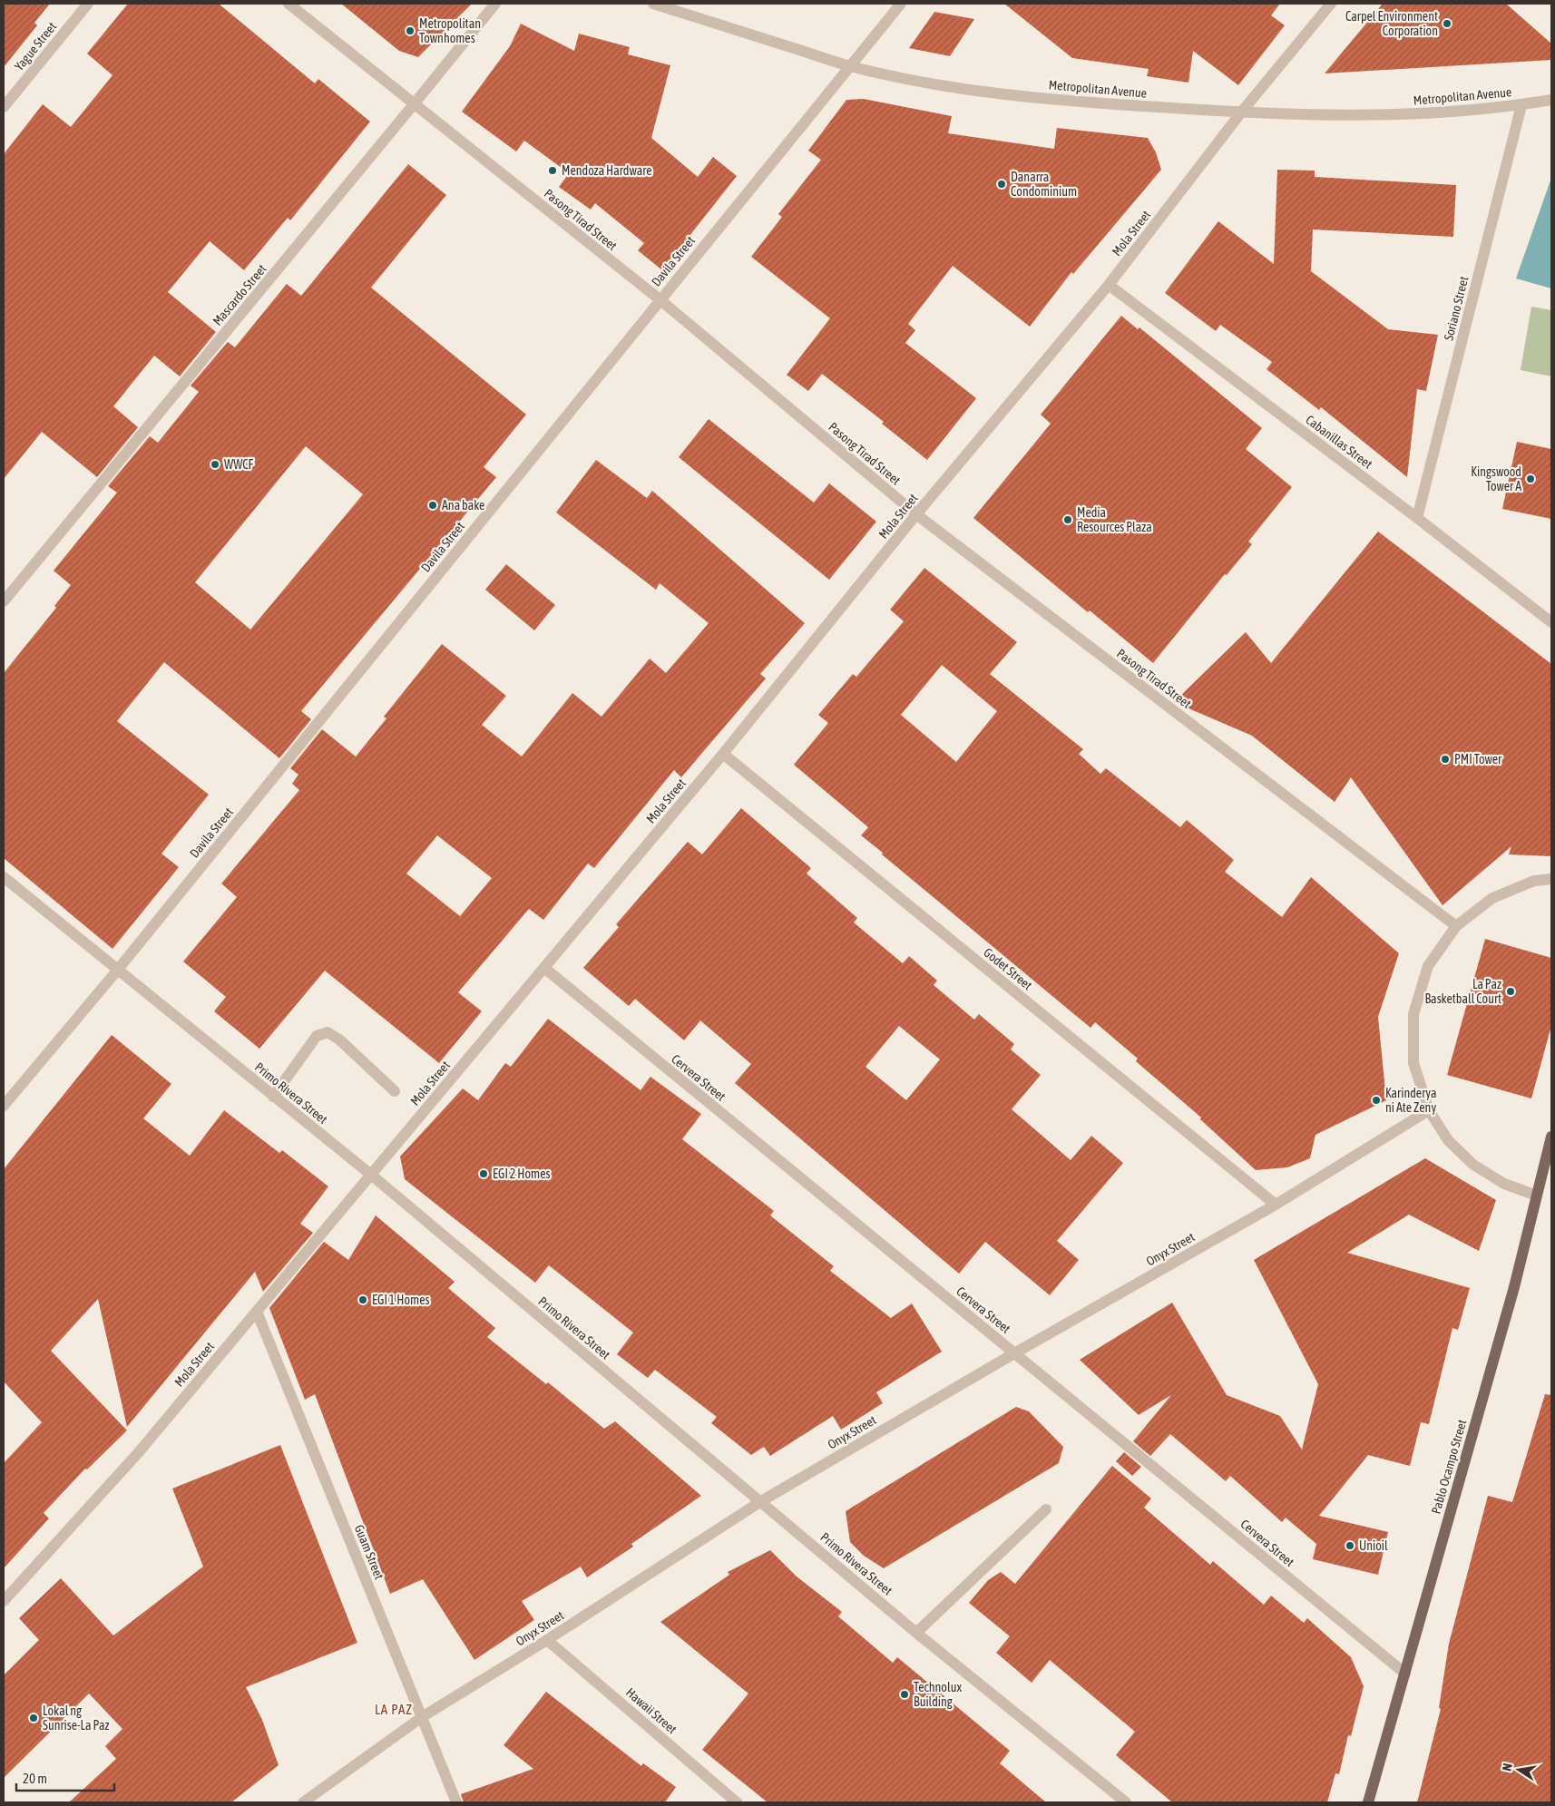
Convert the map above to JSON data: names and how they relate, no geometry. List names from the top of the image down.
{
  "streets": {
    "main road": ["Pablo Ocampo Street"],
    "street": [
      "Yague Street",
      "Metropolitan Avenue",
      "Pasong Tirad Street",
      "Mola Street",
      "Davila Street",
      "Mascardo Street",
      "Soriano Street",
      "Cabanillas Street",
      "Godet Street",
      "Cervera Street",
      "Primo Rivera Street",
      "Onyx Street",
      "Guam Street",
      "Hawaii Street"
    ]
  },
  "crossings": [
    ["Metropolitan Avenue", "Mola Street"],
    ["Metropolitan Avenue", "Davila Street"],
    ["Metropolitan Avenue", "Soriano Street"],
    ["Pasong Tirad Street", "Mola Street"],
    ["Pasong Tirad Street", "Davila Street"],
    ["Pasong Tirad Street", "Mascardo Street"],
    ["Mola Street", "Cabanillas Street"],
    ["Mola Street", "Godet Street"],
    ["Mola Street", "Cervera Street"],
    ["Mola Street", "Primo Rivera Street"],
    ["Mola Street", "Guam Street"],
    ["Davila Street", "Primo Rivera Street"],
    ["Soriano Street", "Cabanillas Street"],
    ["Godet Street", "Onyx Street"],
    ["Cervera Street", "Onyx Street"],
    ["Cervera Street", "Pablo Ocampo Street"],
    ["Primo Rivera Street", "Onyx Street"],
    ["Onyx Street", "Guam Street"],
    ["Onyx Street", "Hawaii Street"]
  ],
  "districts": ["LA PAZ"],
  "places": [
    "Carpel Environment Corporation",
    "Metropolitan Townhomes",
    "Mendoza Hardware",
    "Danarra Condominium",
    "WWCF",
    "Kingswood Tower A",
    "Ana bake",
    "Media Resources Plaza",
    "PMI Tower",
    "La Paz Basketball Court",
    "Karinderya ni Ate Zeny",
    "EGI 2 Homes",
    "EGI 1 Homes",
    "Unioil",
    "Technolux Building",
    "Lokal ng Sunrise-La Paz"
  ],
  "scale_bar": "20 m",
  "north": "left"
}
